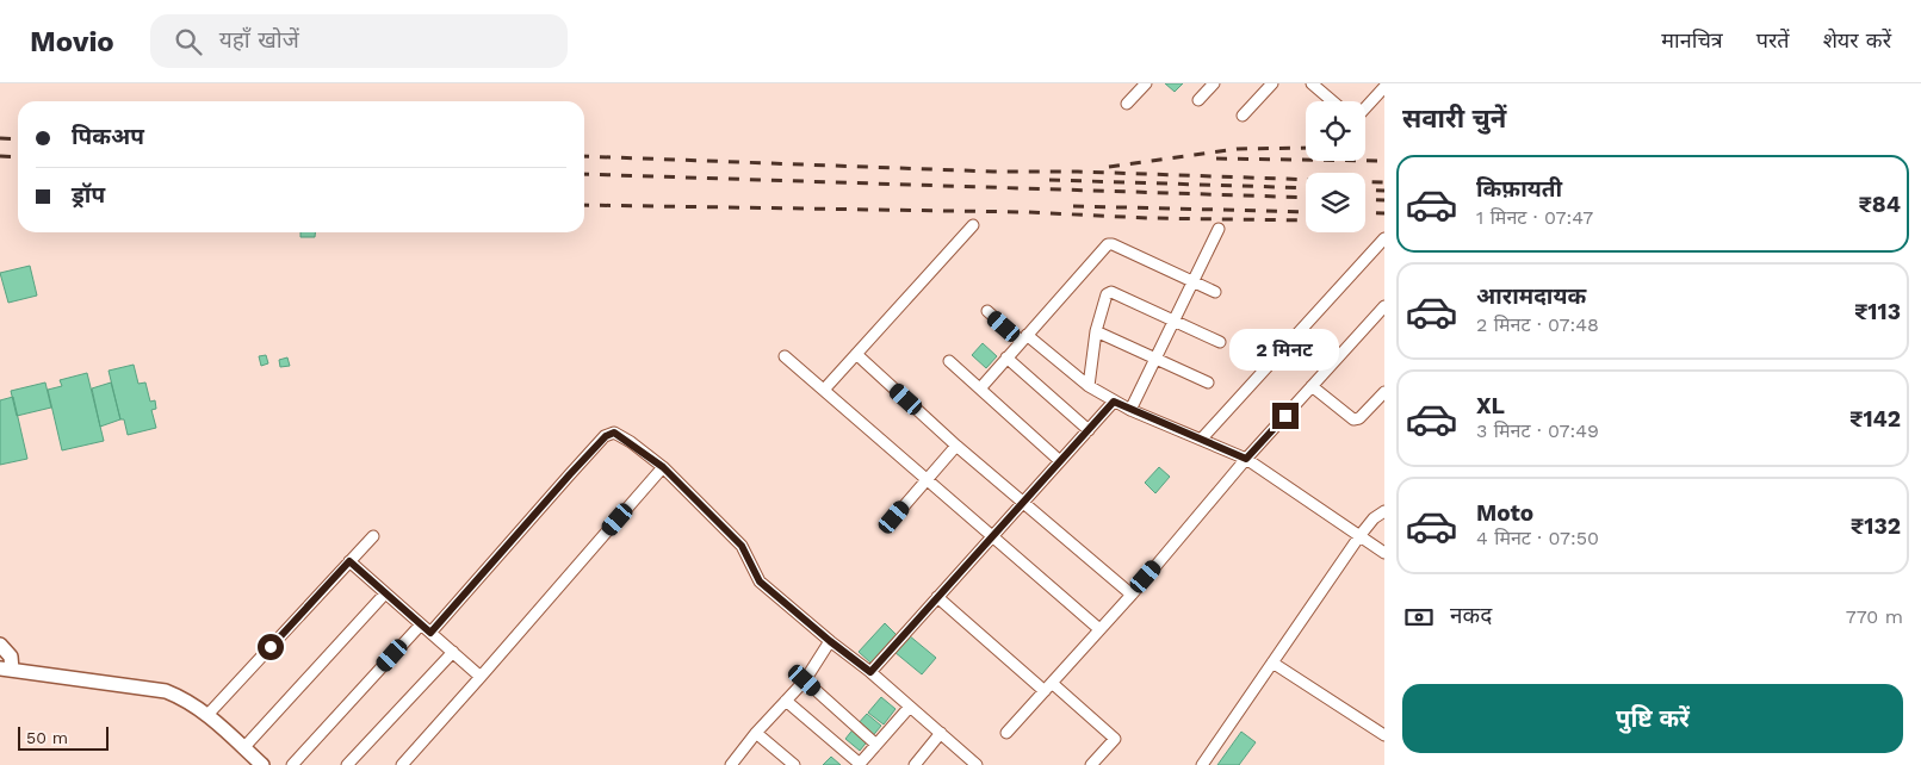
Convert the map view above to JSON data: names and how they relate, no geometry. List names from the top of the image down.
{
  "scale_bar": "50 m",
  "page": {
    "header": "Movio",
    "search": "यहाँ खोजें",
    "nav": ["मानचित्र", "परतें", "शेयर करें"],
    "heading": "सवारी चुनें",
    "banner": ["पिकअप", "ड्रॉप"],
    "list": [
      {
        "name": "किफ़ायती",
        "note": "1 मिनट · 07:47",
        "value": "₹84"
      },
      {
        "name": "आरामदायक",
        "note": "2 मिनट · 07:48",
        "value": "₹113"
      },
      {
        "name": "XL",
        "note": "3 मिनट · 07:49",
        "value": "₹142"
      },
      {
        "name": "Moto",
        "note": "4 मिनट · 07:50",
        "value": "₹132"
      }
    ],
    "bubble": "2 मिनट",
    "pay": ["नकद", "770 m"],
    "buttons": "पुष्टि करें",
    "scale": "50 m"
  }
}
